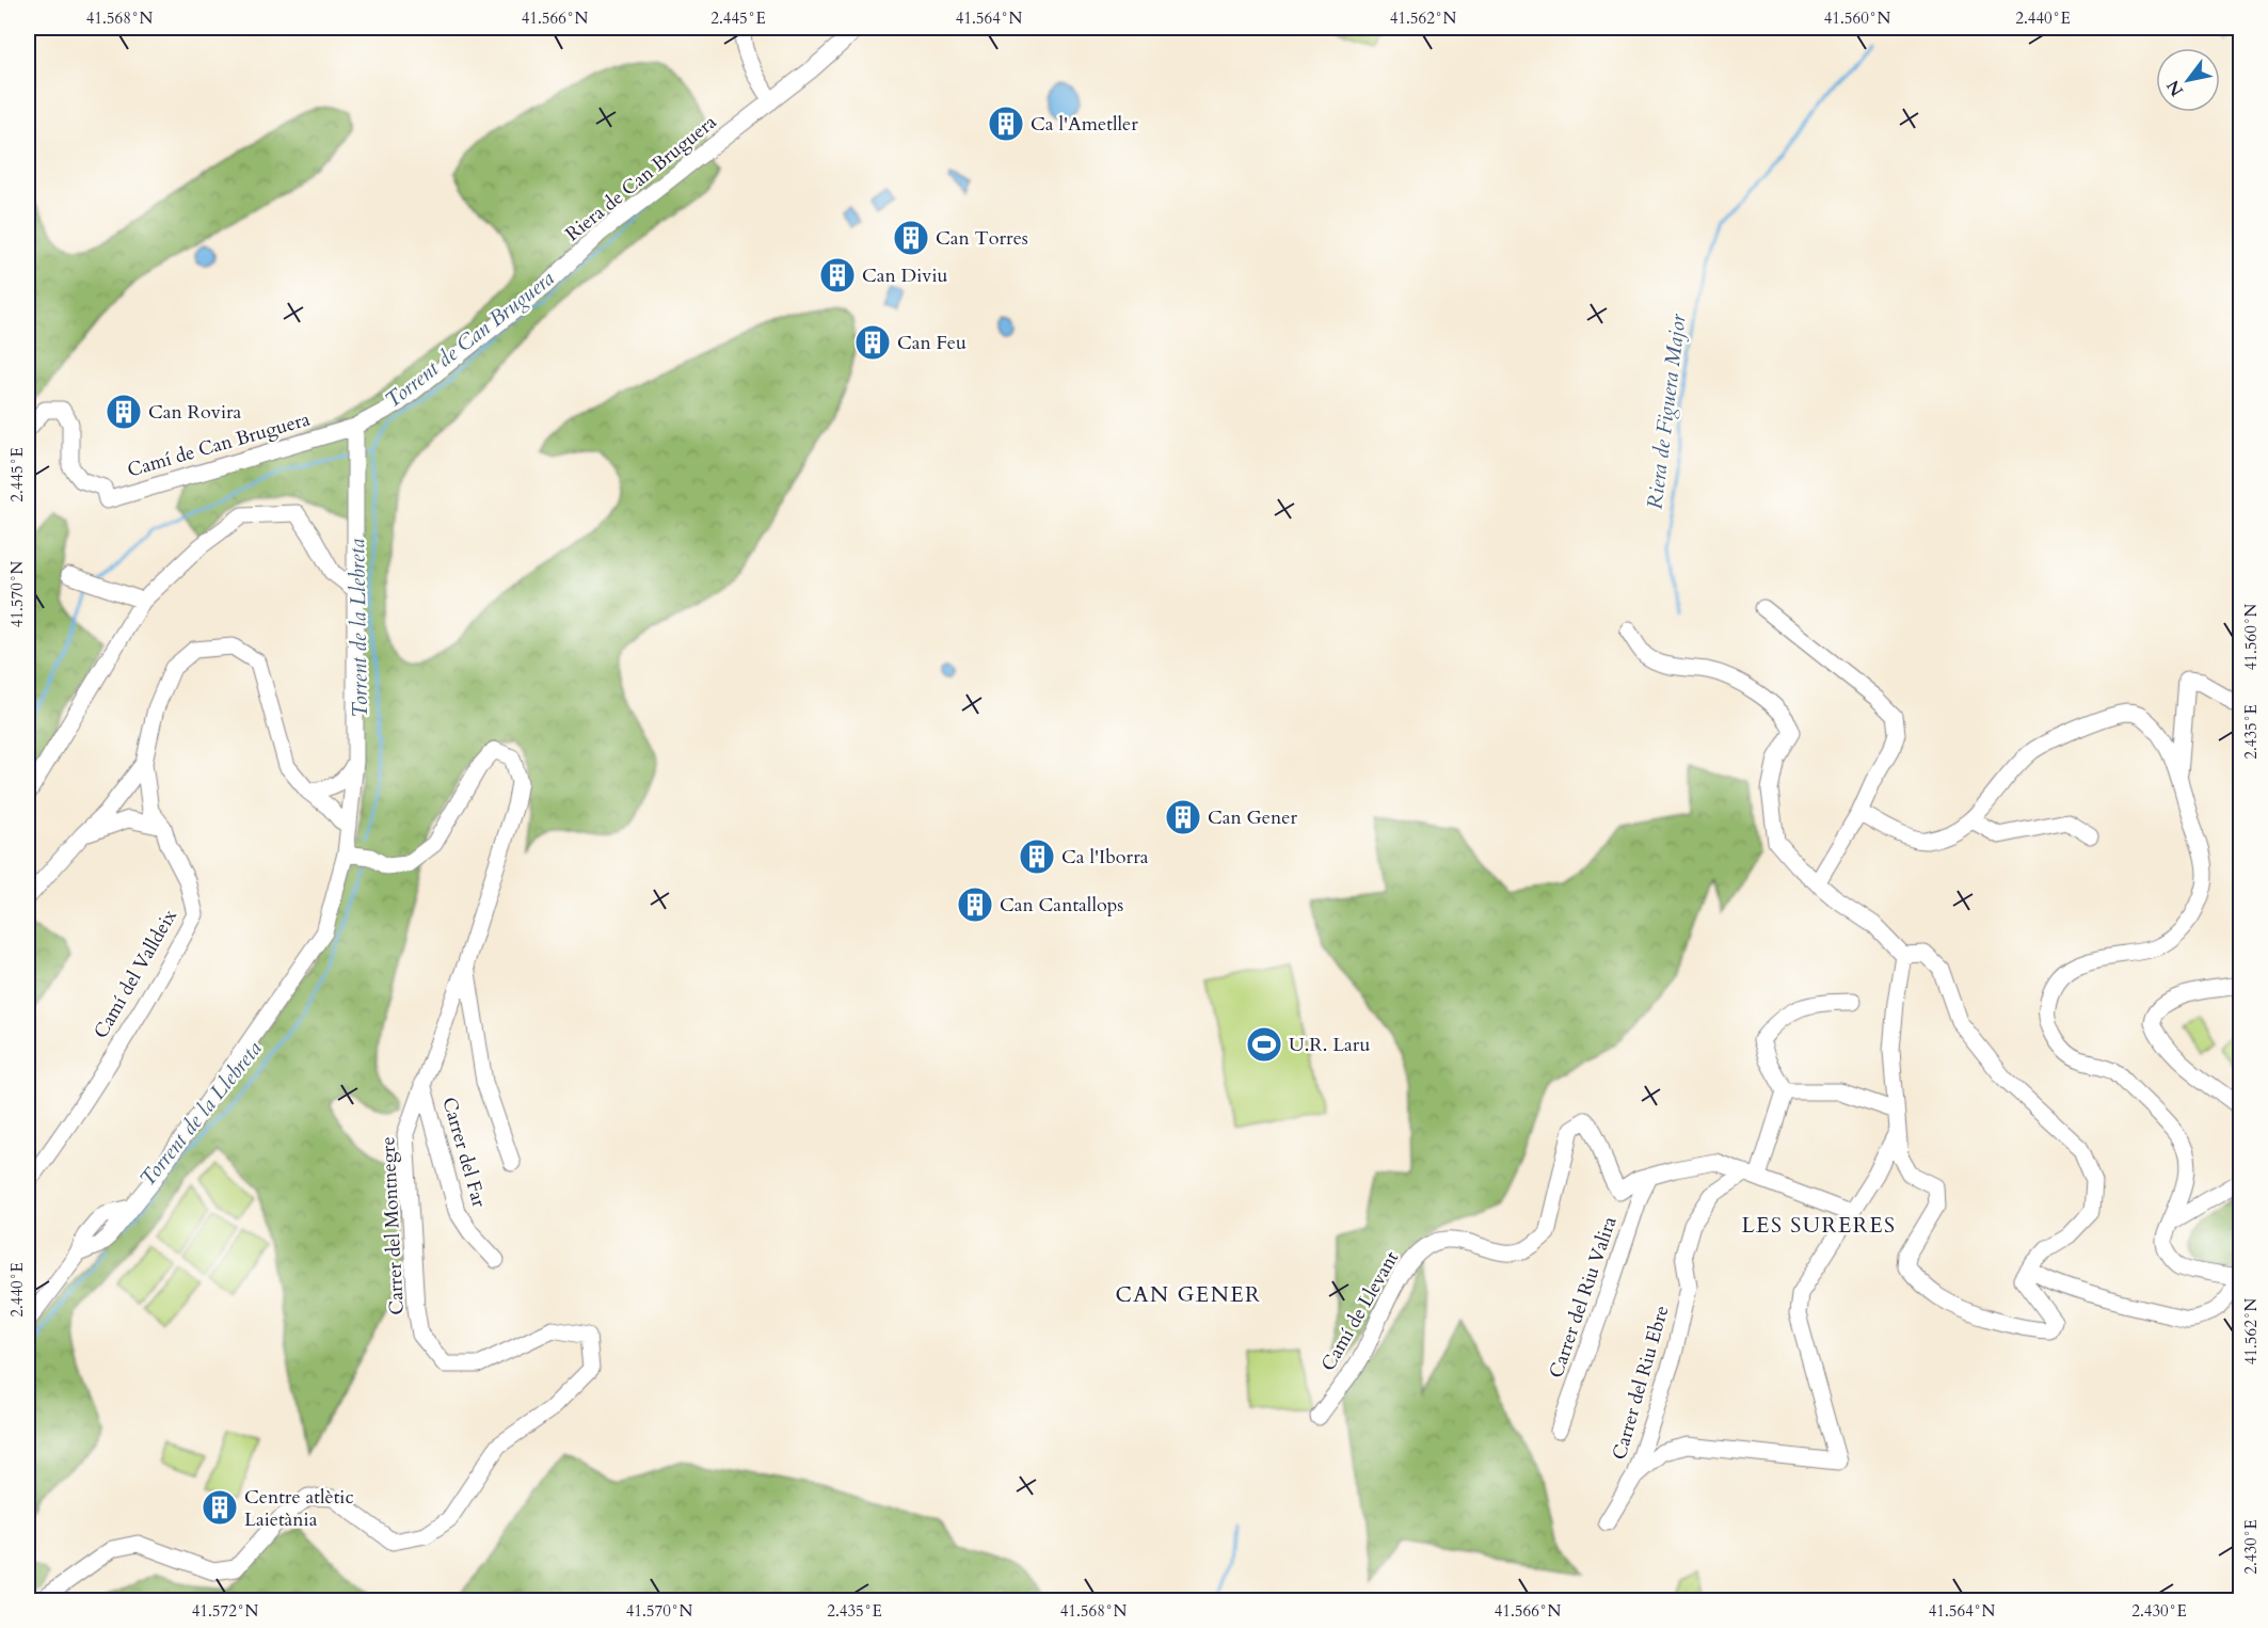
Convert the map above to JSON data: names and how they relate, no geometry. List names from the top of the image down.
{
  "streets": {
    "street": [
      "Riera de Can Bruguera",
      "Camí de Can Bruguera",
      "Camí del Valldeix",
      "Carrer del Far",
      "Carrer del Montnegre",
      "Carrer del Riu Valira",
      "Camí de Llevant",
      "Carrer del Riu Ebre"
    ]
  },
  "crossings": [
    ["Riera de Can Bruguera", "Camí de Can Bruguera"],
    ["Carrer del Far", "Carrer del Montnegre"],
    ["Carrer del Riu Valira", "Camí de Llevant"]
  ],
  "districts": ["LES SURERES", "CAN GENER"],
  "water": ["Torrent de Can Bruguera", "Riera de Figuera Major", "Torrent de la Llebreta"],
  "places": {
    "building": [
      "Ca l'Ametller",
      "Can Torres",
      "Can Diviu",
      "Can Feu",
      "Can Rovira",
      "Can Gener",
      "Ca l'Iborra",
      "Can Cantallops",
      "Centre atlètic Laietània"
    ],
    "sports": ["U.R. Laru"]
  },
  "north": "bottom left",
  "coordinates": [
    "41.568°N",
    "41.566°N",
    "2.445°E",
    "41.564°N",
    "41.562°N",
    "41.560°N",
    "2.440°E",
    "41.570°N",
    "2.435°E",
    "2.430°E",
    "41.572°N"
  ]
}
